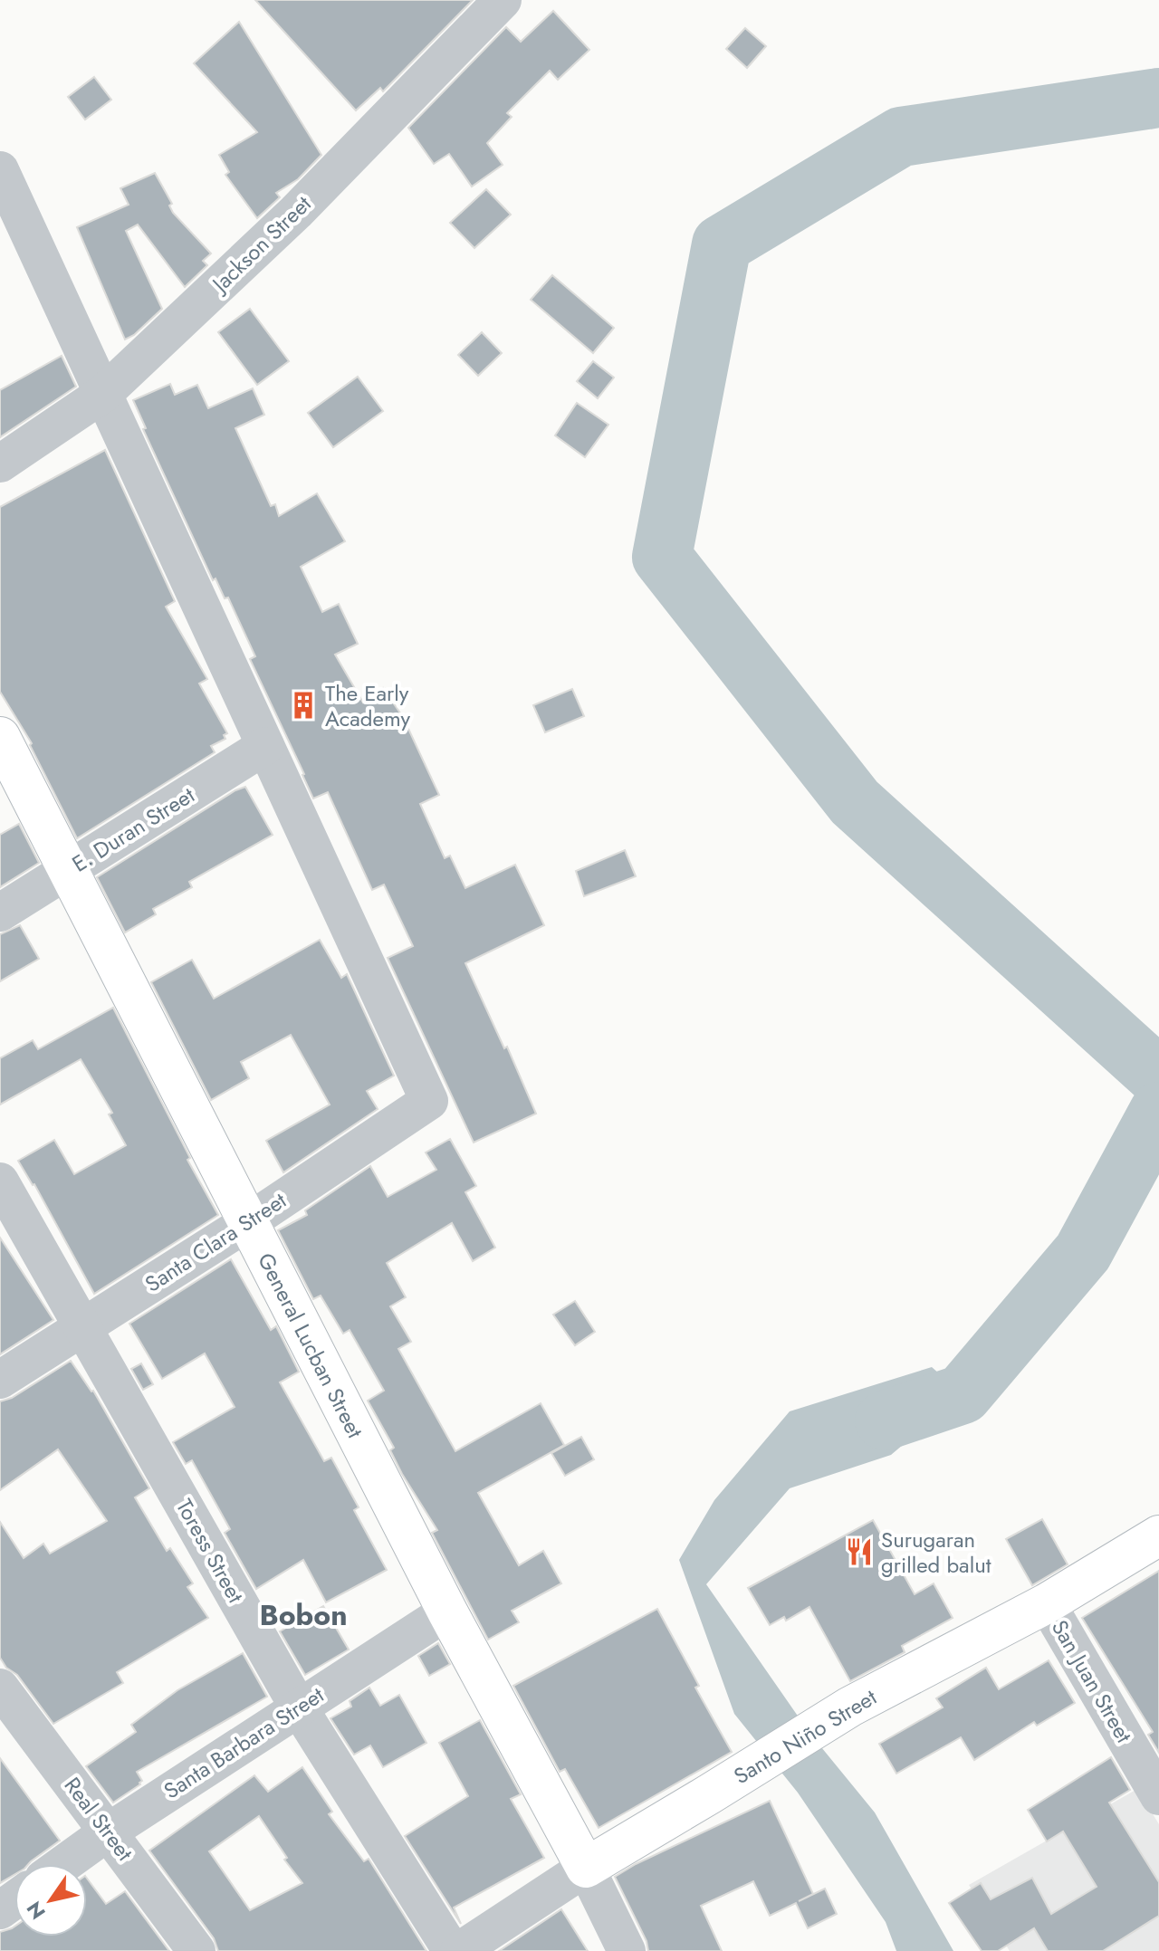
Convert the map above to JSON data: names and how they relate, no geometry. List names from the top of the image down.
{
  "streets": {
    "street": [
      "Jackson Street",
      "E. Duran Street",
      "Santa Clara Street",
      "General Lucban Street",
      "Toress Street",
      "San Juan Street",
      "Santo Niño Street",
      "Santa Barbara Street",
      "Real Street"
    ]
  },
  "crossings": [
    ["E. Duran Street", "Santa Clara Street"],
    ["E. Duran Street", "General Lucban Street"],
    ["Santa Clara Street", "General Lucban Street"],
    ["Santa Clara Street", "Toress Street"],
    ["General Lucban Street", "Santo Niño Street"],
    ["General Lucban Street", "Santa Barbara Street"],
    ["Toress Street", "Santa Barbara Street"],
    ["San Juan Street", "Santo Niño Street"],
    ["Santa Barbara Street", "Real Street"]
  ],
  "districts": ["Bobon"],
  "places": {
    "building": ["The Early Academy"],
    "restaurant": ["Surugaran grilled balut"]
  },
  "north": "bottom left"
}
